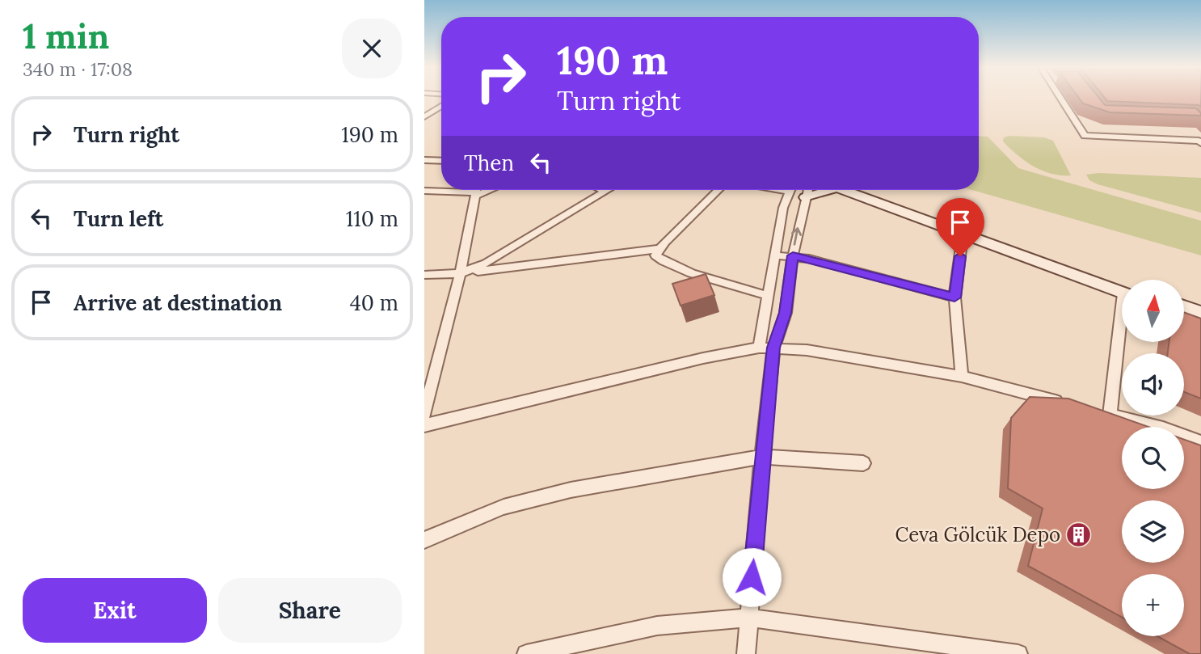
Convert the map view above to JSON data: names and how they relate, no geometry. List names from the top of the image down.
{
  "places": {
    "building": ["Ceva Gölcük Depo"]
  },
  "north": "top",
  "page": {
    "heading": ["1 min", "340 m · 17:08"],
    "turn": ["190 m", "Turn right"],
    "list": [
      {
        "name": "Turn right",
        "value": "190 m"
      },
      {
        "name": "Turn left",
        "value": "110 m"
      },
      {
        "name": "Arrive at destination",
        "value": "40 m"
      }
    ],
    "then": "Then",
    "map_buttons": "+",
    "buttons": ["Exit", "Share"]
  }
}
